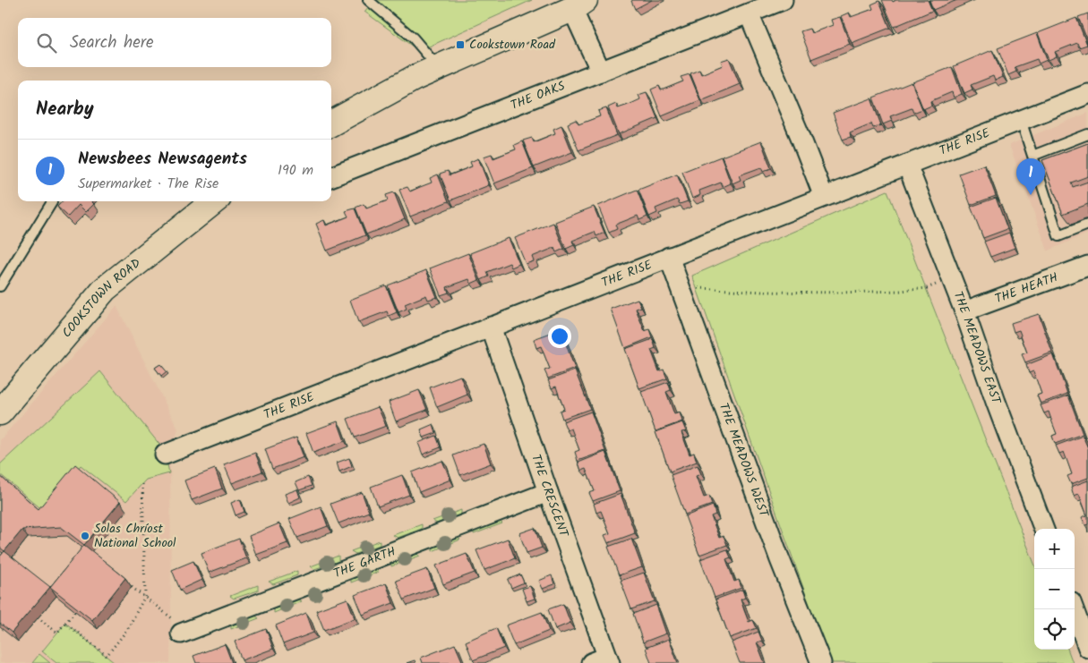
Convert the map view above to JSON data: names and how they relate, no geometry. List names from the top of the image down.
{
  "streets": {
    "street": [
      "THE OAKS",
      "THE RISE",
      "THE HEATH",
      "COOKSTOWN ROAD",
      "THE MEADOWS EAST",
      "THE MEADOWS WEST",
      "THE CRESCENT",
      "THE GARTH"
    ]
  },
  "crossings": [
    ["THE RISE", "THE MEADOWS EAST"],
    ["THE RISE", "THE MEADOWS WEST"],
    ["THE RISE", "THE CRESCENT"],
    ["THE HEATH", "THE MEADOWS EAST"],
    ["THE CRESCENT", "THE GARTH"]
  ],
  "places": {
    "transit": ["Cookstown Road"],
    "other": ["Solas Chríost National School"]
  },
  "page": {
    "search": "Search here",
    "heading": "Nearby",
    "list": [
      {
        "mark": "1",
        "name": "Newsbees Newsagents",
        "note": "Supermarket · The Rise",
        "value": "190 m"
      }
    ],
    "pins": "1",
    "map_buttons": ["+", "−"]
  }
}
